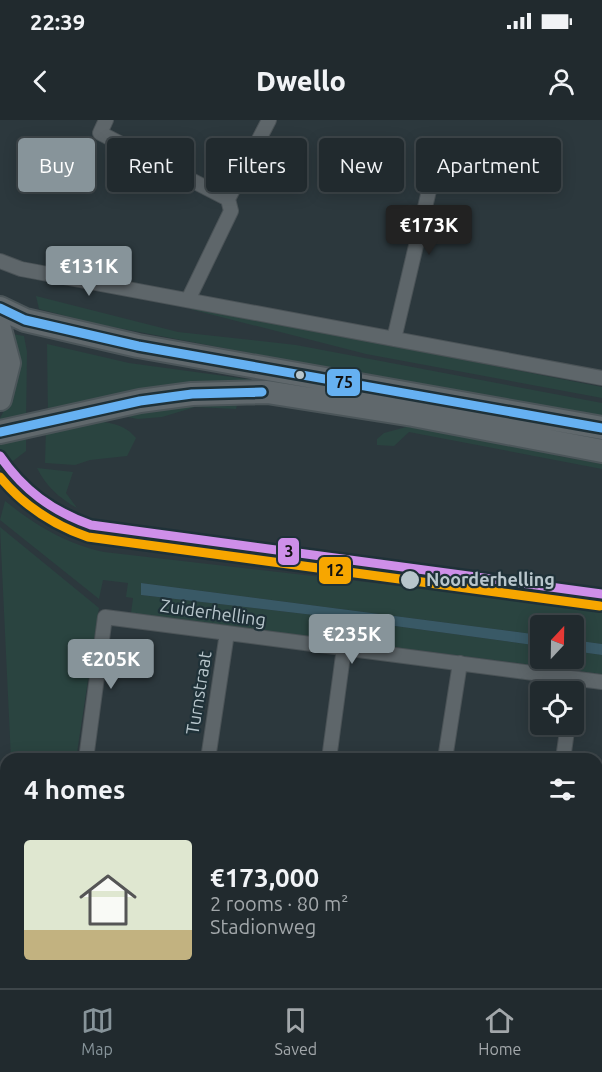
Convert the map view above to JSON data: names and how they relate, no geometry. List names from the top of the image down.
{
  "streets": {
    "street": ["Zuiderhelling", "Turnstraat"]
  },
  "crossings": [
    ["Zuiderhelling", "Turnstraat"]
  ],
  "places": ["Noorderhelling"],
  "lines": ["transit line 75", "transit line 3", "transit line 12"],
  "north": "top",
  "page": {
    "status": "22:39",
    "header": "Dwello",
    "chip": [
      "Buy",
      "Rent",
      "Filters",
      "New",
      "Apartment"
    ],
    "price": [
      "€173K",
      "€131K",
      "€235K",
      "€205K"
    ],
    "heading": "4 homes",
    "list": [
      {
        "name": "€173,000",
        "note": "2 rooms · 80 m² · Stadionweg"
      }
    ],
    "tabs": ["Map", "Saved", "Home"]
  }
}
